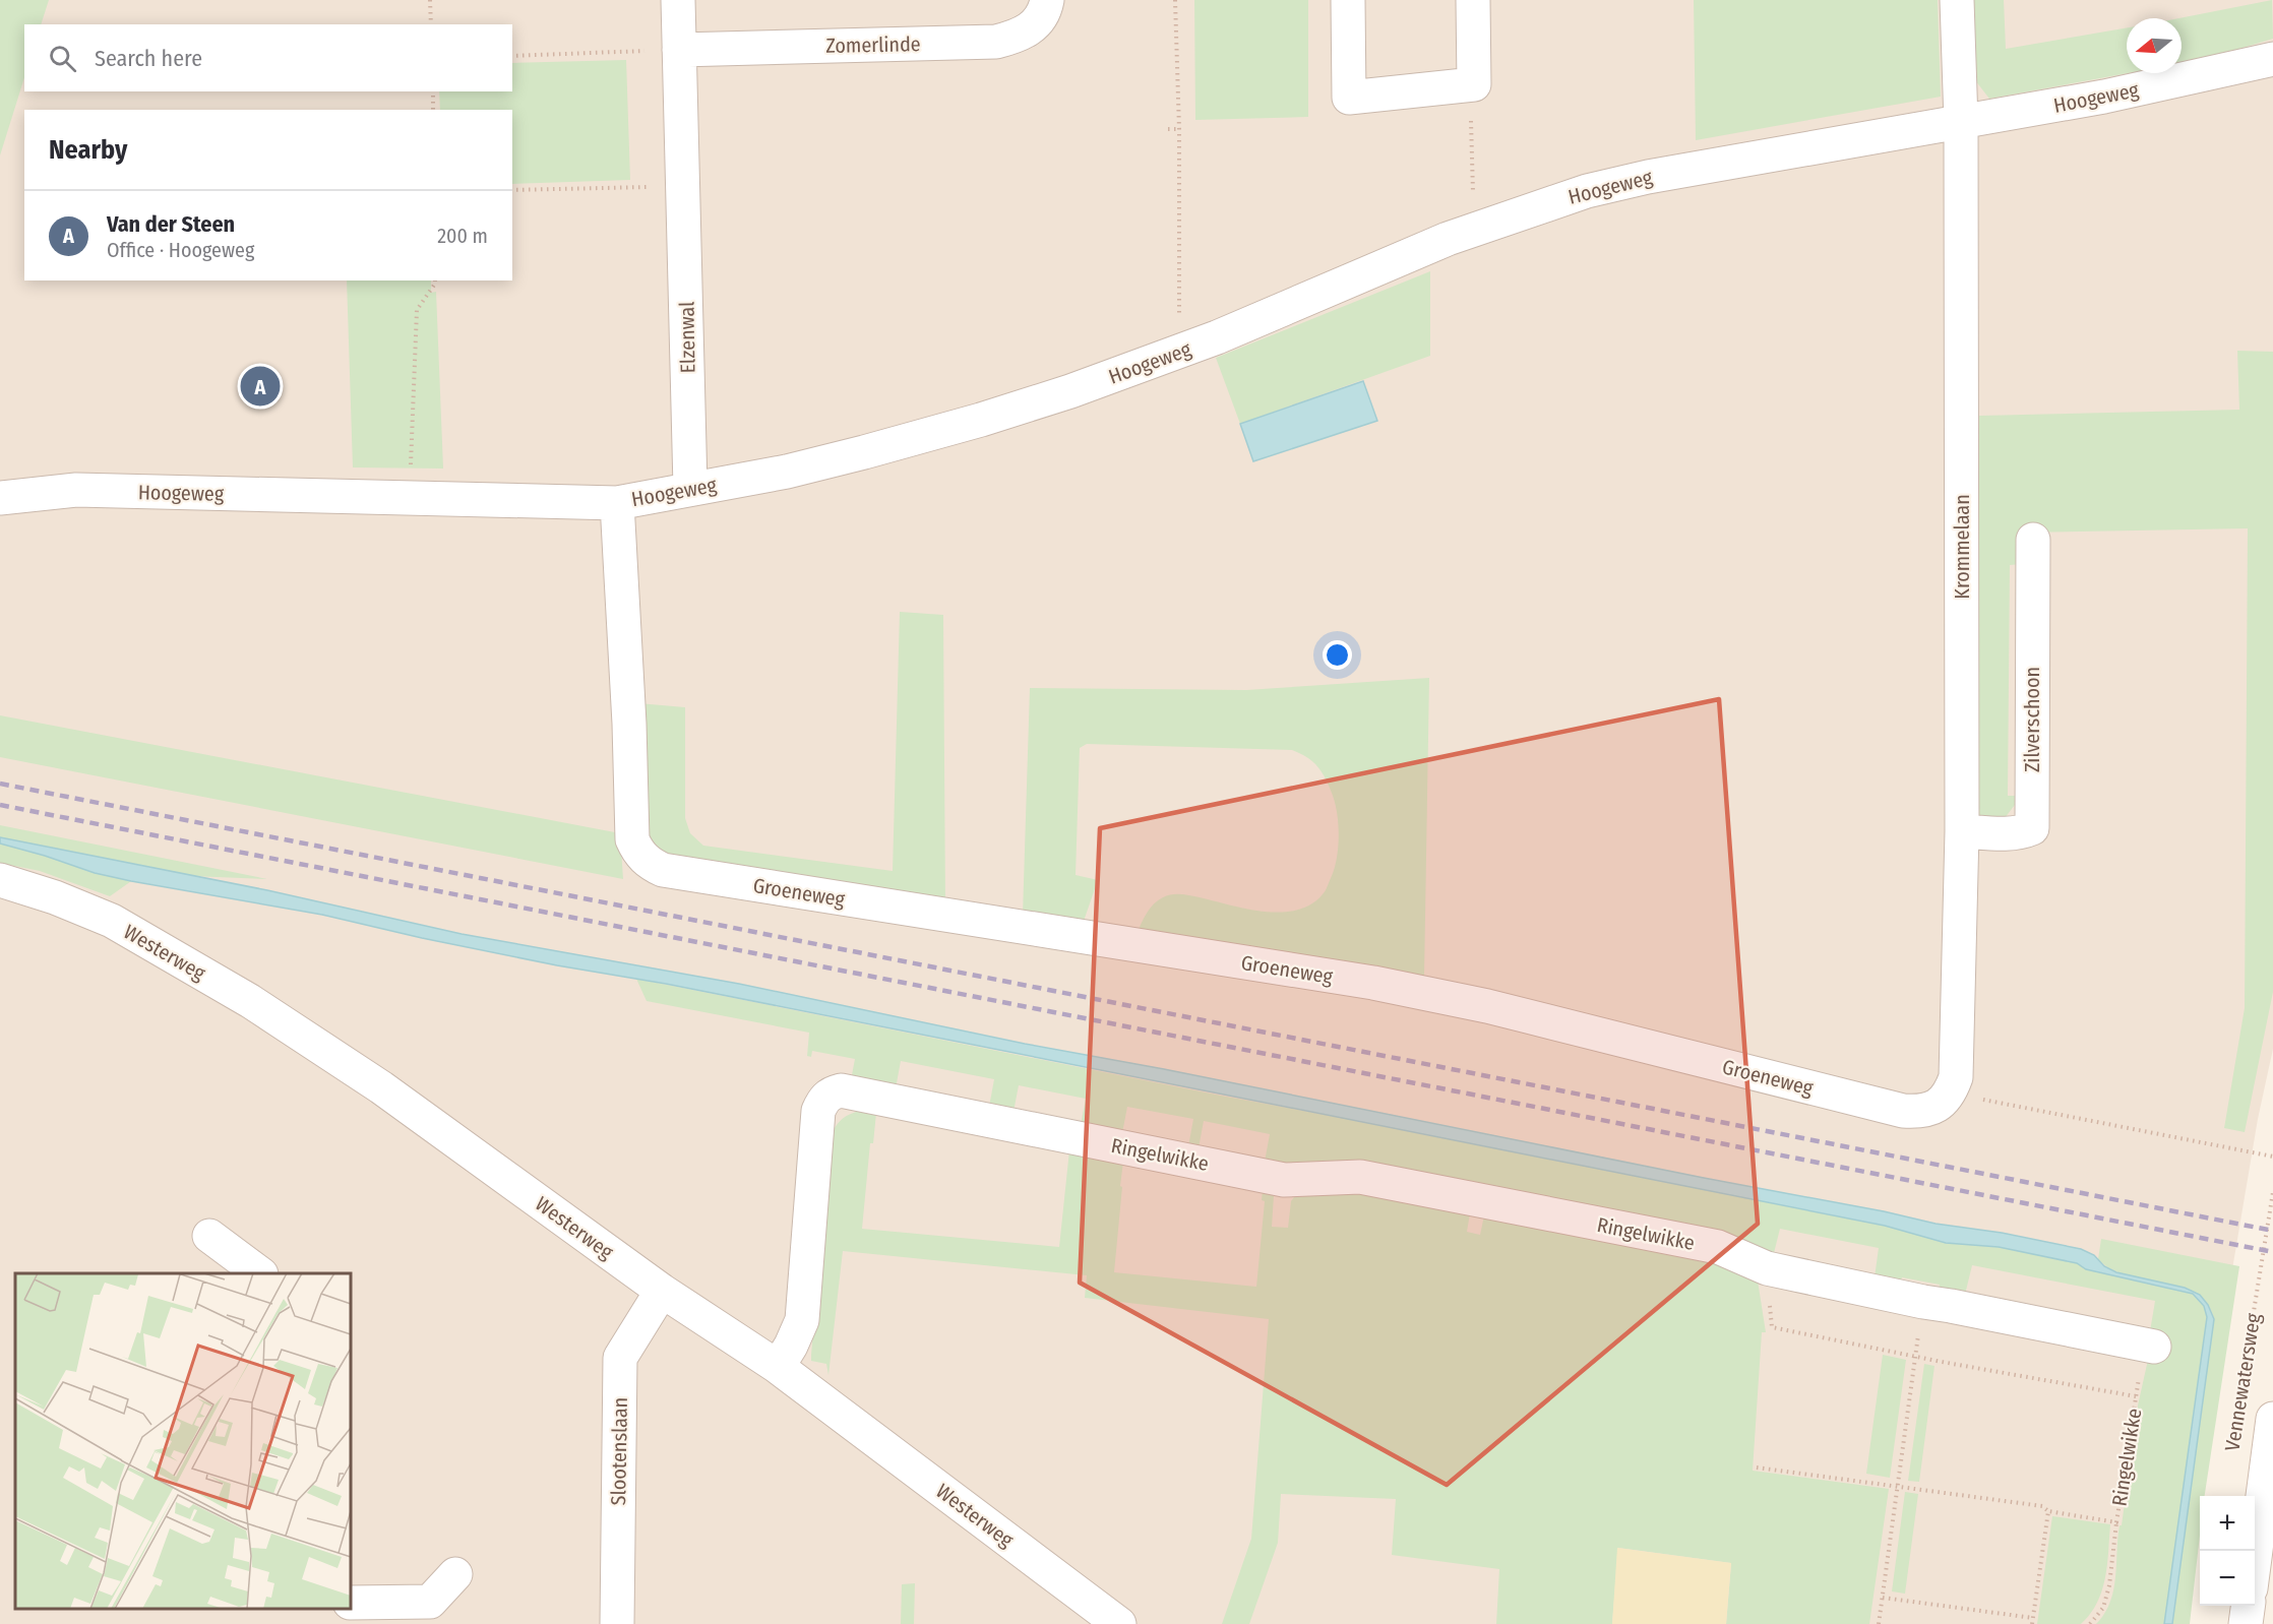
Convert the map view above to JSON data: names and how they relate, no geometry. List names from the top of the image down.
{
  "streets": {
    "street": [
      "Zomerlinde",
      "Hoogeweg",
      "Elzenwal",
      "Krommelaan",
      "Zilverschoon",
      "Groeneweg",
      "Westerweg",
      "Ringelwikke",
      "Vennewatersweg",
      "Slootenslaan"
    ]
  },
  "crossings": [
    ["Zomerlinde", "Elzenwal"],
    ["Hoogeweg", "Elzenwal"],
    ["Hoogeweg", "Krommelaan"],
    ["Hoogeweg", "Groeneweg"],
    ["Krommelaan", "Zilverschoon"],
    ["Krommelaan", "Groeneweg"],
    ["Westerweg", "Ringelwikke"],
    ["Westerweg", "Slootenslaan"]
  ],
  "north": "left",
  "page": {
    "search": "Search here",
    "heading": "Nearby",
    "list": [
      {
        "mark": "A",
        "name": "Van der Steen",
        "note": "Office · Hoogeweg",
        "value": "200 m"
      }
    ],
    "pins": "A",
    "map_buttons": ["+", "−"]
  }
}
